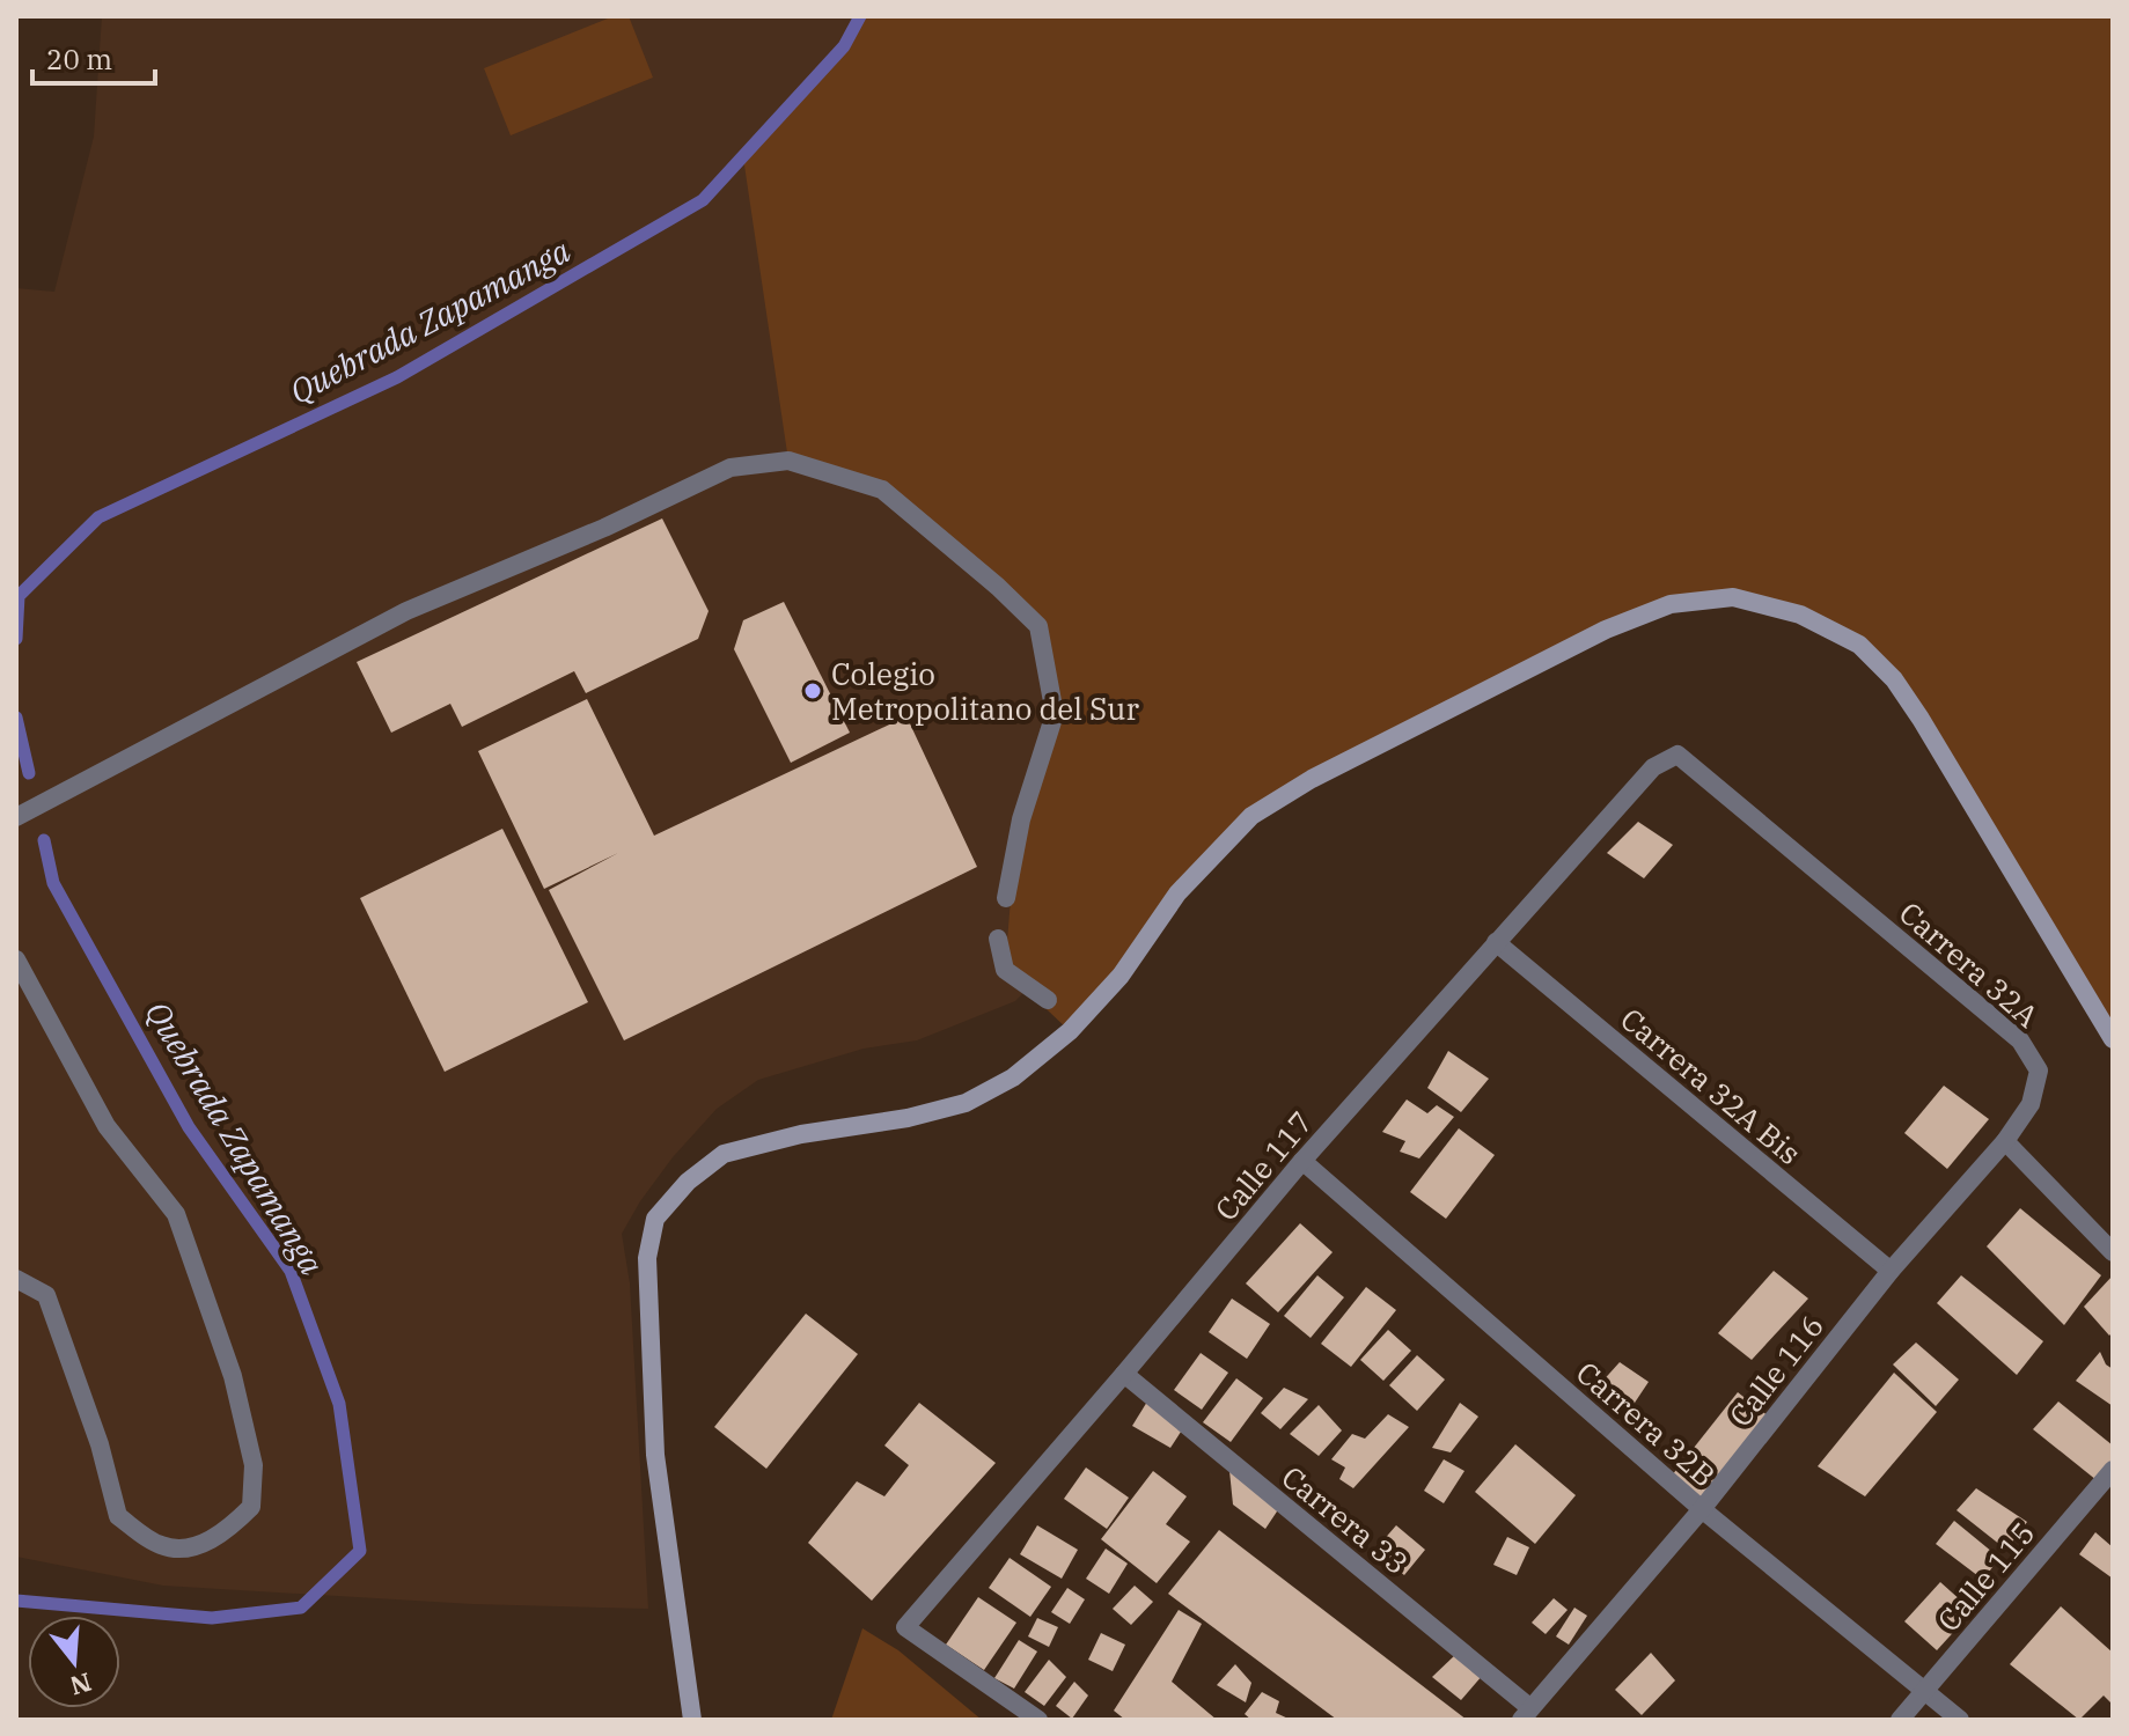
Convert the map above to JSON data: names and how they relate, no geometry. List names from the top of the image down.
{
  "streets": {
    "street": [
      "Carrera 32A",
      "Carrera 32A Bis",
      "Calle 117",
      "Calle 116",
      "Carrera 32B",
      "Carrera 33",
      "Calle 115"
    ]
  },
  "crossings": [
    ["Carrera 32A", "Calle 117"],
    ["Carrera 32A", "Calle 116"],
    ["Carrera 32A Bis", "Calle 117"],
    ["Carrera 32A Bis", "Calle 116"],
    ["Calle 117", "Carrera 32B"],
    ["Calle 117", "Carrera 33"],
    ["Calle 116", "Carrera 32B"],
    ["Calle 116", "Carrera 33"],
    ["Carrera 32B", "Calle 115"]
  ],
  "water": ["Quebrada Zapamanga"],
  "places": ["Colegio Metropolitano del Sur"],
  "scale_bar": "20 m",
  "north": "bottom"
}
